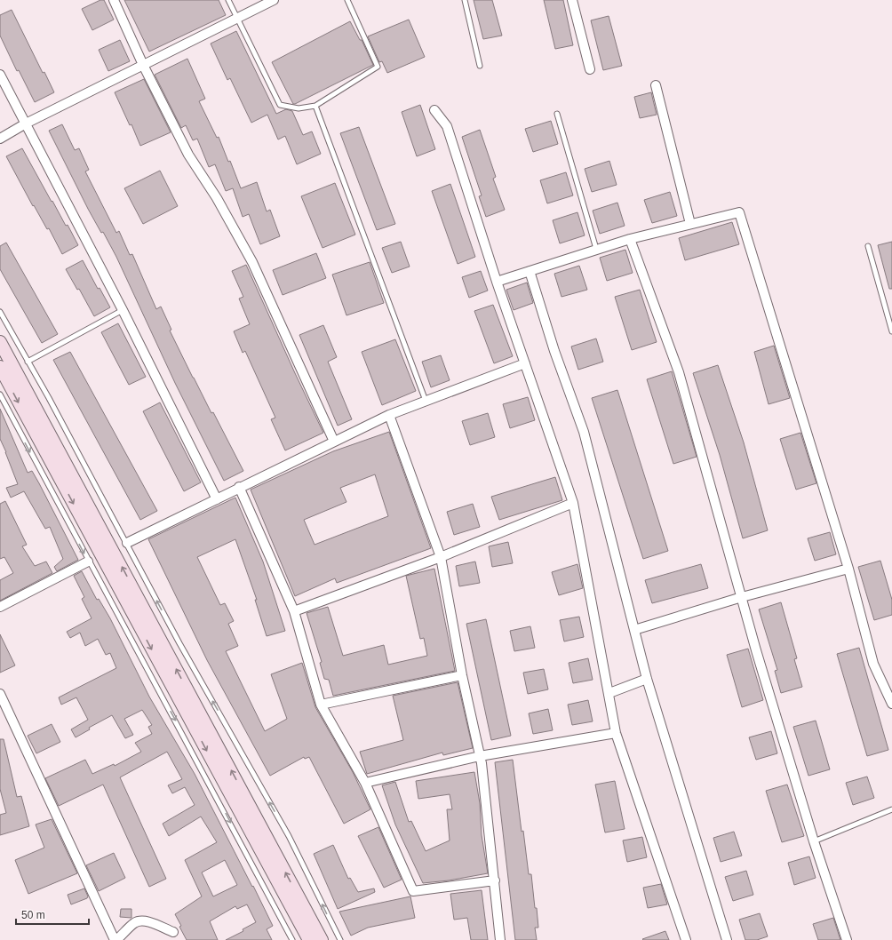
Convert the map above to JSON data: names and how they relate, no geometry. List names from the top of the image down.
{
  "scale_bar": "50 m"
}
